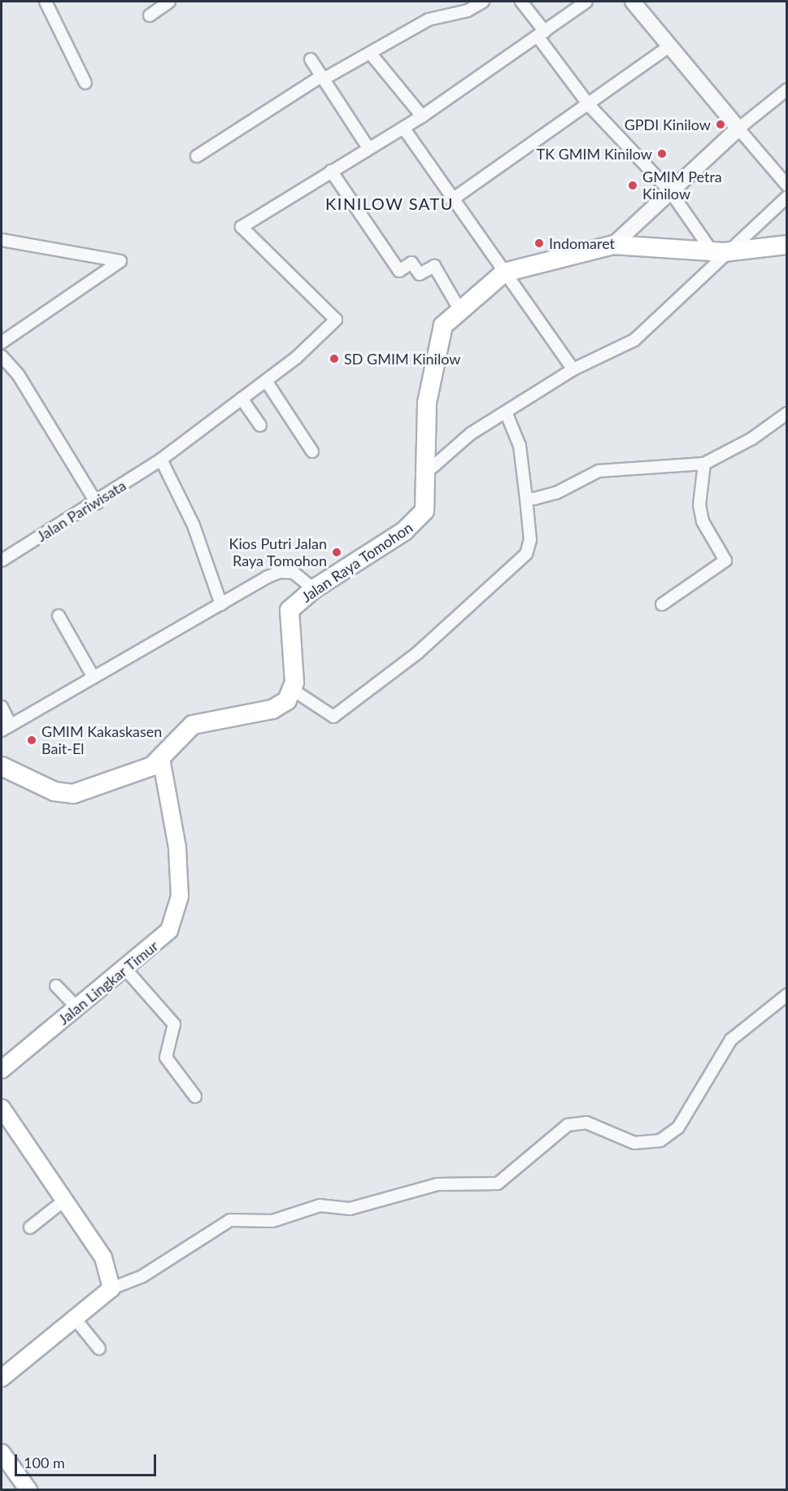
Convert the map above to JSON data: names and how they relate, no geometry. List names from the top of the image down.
{
  "streets": {
    "highway": ["Jalan Raya Tomohon"],
    "main road": ["Jalan Lingkar Timur"],
    "street": ["Jalan Pariwisata"]
  },
  "districts": ["KINILOW SATU"],
  "places": [
    "GPDI Kinilow",
    "TK GMIM Kinilow",
    "GMIM Petra Kinilow",
    "Indomaret",
    "SD GMIM Kinilow",
    "Kios Putri Jalan Raya Tomohon",
    "GMIM Kakaskasen Bait-El"
  ],
  "scale_bar": "100 m"
}
